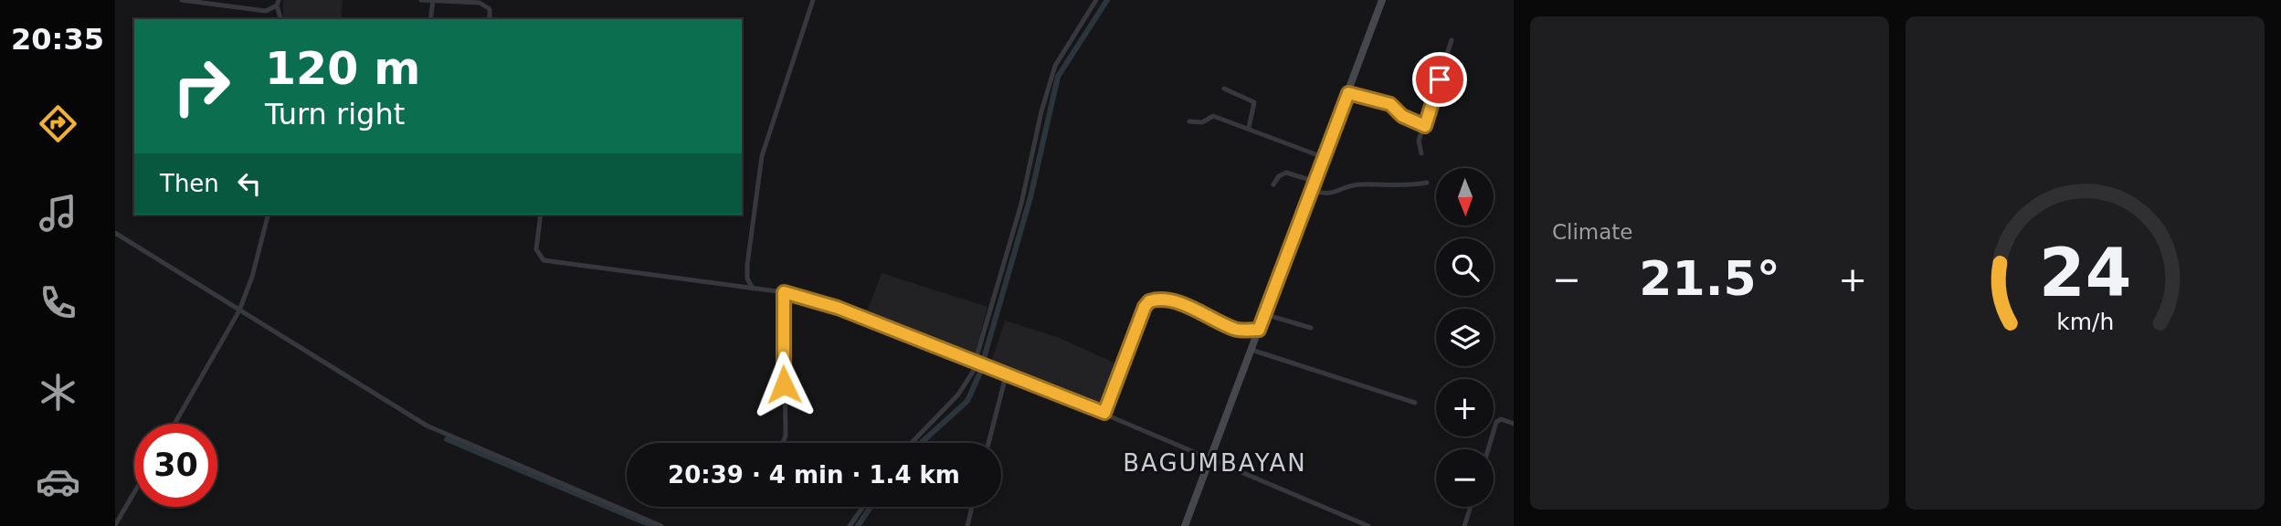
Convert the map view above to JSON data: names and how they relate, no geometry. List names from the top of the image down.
{
  "districts": ["BAGUMBAYAN"],
  "north": "bottom",
  "page": {
    "tabs": "20:35",
    "tile": "Climate",
    "turn": ["120 m", "Turn right"],
    "then": "Then",
    "map_buttons": ["+", "−"],
    "heat": ["−", "21.5°", "+"],
    "limit": "30",
    "trip": "20:39 · 4 min · 1.4 km",
    "gauge": ["24", "km/h"]
  }
}
